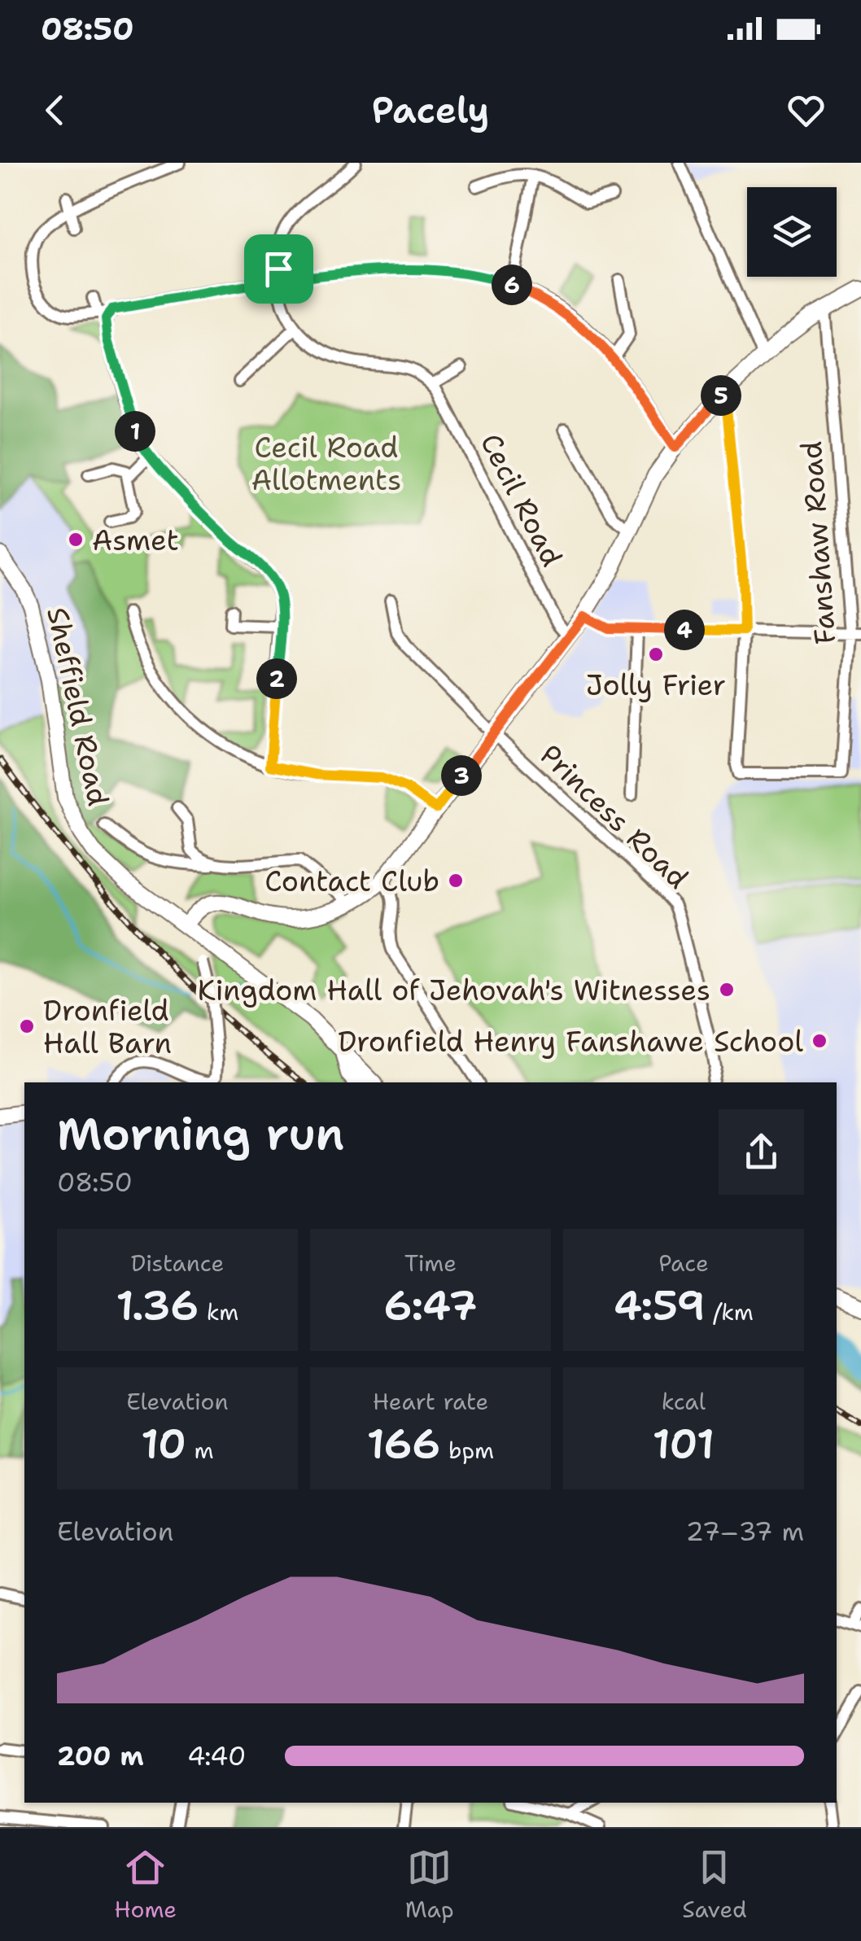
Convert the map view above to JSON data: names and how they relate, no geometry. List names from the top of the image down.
{
  "streets": {
    "street": [
      "Cecil Road",
      "Fanshaw Road",
      "Sheffield Road",
      "Princess Road"
    ]
  },
  "parks": ["Cecil Road Allotments"],
  "places": [
    "Asmet",
    "Jolly Frier",
    "Contact Club",
    "Kingdom Hall of Jehovah's Witnesses",
    "Dronfield Hall Barn",
    "Dronfield Henry Fanshawe School"
  ],
  "page": {
    "status": "08:50",
    "header": "Pacely",
    "pins": [
      "6",
      "5",
      "1",
      "4",
      "2",
      "3"
    ],
    "heading": ["Morning run", "08:50"],
    "stats": [
      ["Distance", "1.36 km"],
      ["Time", "6:47"],
      ["Pace", "4:59 /km"],
      ["Elevation", "10 m"],
      ["Heart rate", "166 bpm"],
      ["kcal", "101"]
    ],
    "chart": ["Elevation", "27–37 m"],
    "list": [
      {
        "name": "200 m",
        "note": "4:40"
      }
    ],
    "tabs": ["Home", "Map", "Saved"]
  }
}
